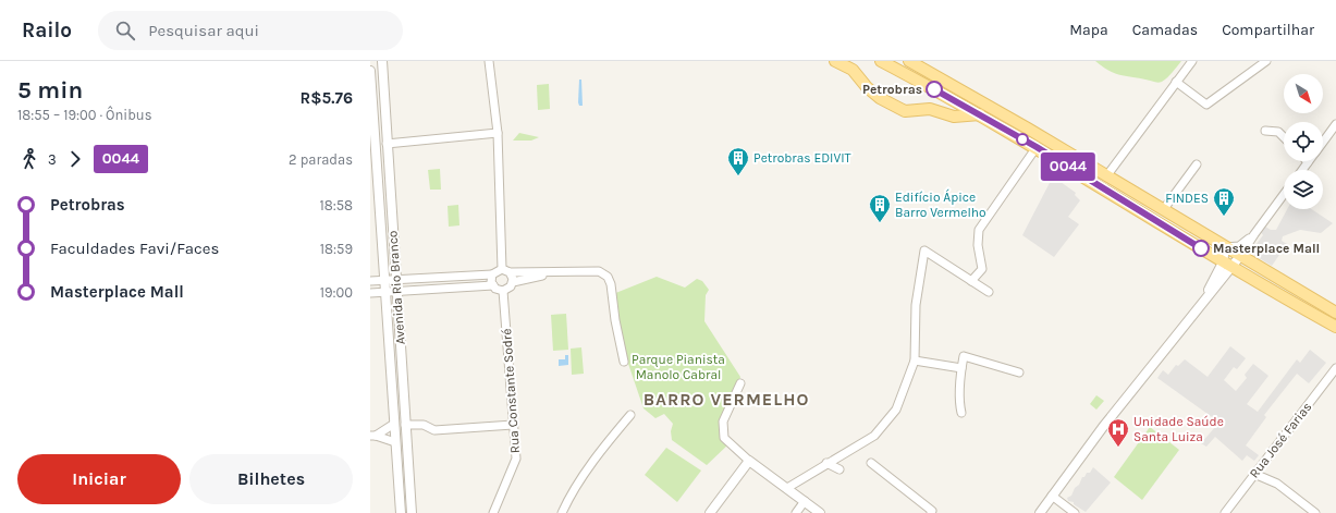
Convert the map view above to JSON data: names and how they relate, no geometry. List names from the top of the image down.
{
  "streets": {
    "street": ["Avenida Rio Branco", "Rua Constante Sodré", "Rua José Farias"]
  },
  "districts": ["BARRO VERMELHO"],
  "parks": ["Parque Pianista Manolo Cabral"],
  "places": {
    "other": ["Petrobras", "Masterplace Mall"],
    "building": ["Petrobras EDIVIT", "FINDES", "Edifício Ápice Barro Vermelho"],
    "hospital": ["Unidade Saúde Santa Luiza"]
  },
  "lines": ["bus line 0044"],
  "north": "bottom right",
  "page": {
    "header": "Railo",
    "search": "Pesquisar aqui",
    "nav": ["Mapa", "Camadas", "Compartilhar"],
    "heading": ["5 min", "18:55 – 19:00 · Ônibus", "R$5.76"],
    "on_map": "0044",
    "legs": ["3", "0044", "2 paradas"],
    "list": [
      {
        "name": "Petrobras",
        "value": "18:58"
      },
      {
        "name": "Faculdades Favi/Faces",
        "value": "18:59"
      },
      {
        "name": "Masterplace Mall",
        "value": "19:00"
      }
    ],
    "buttons": ["Iniciar", "Bilhetes"]
  }
}
